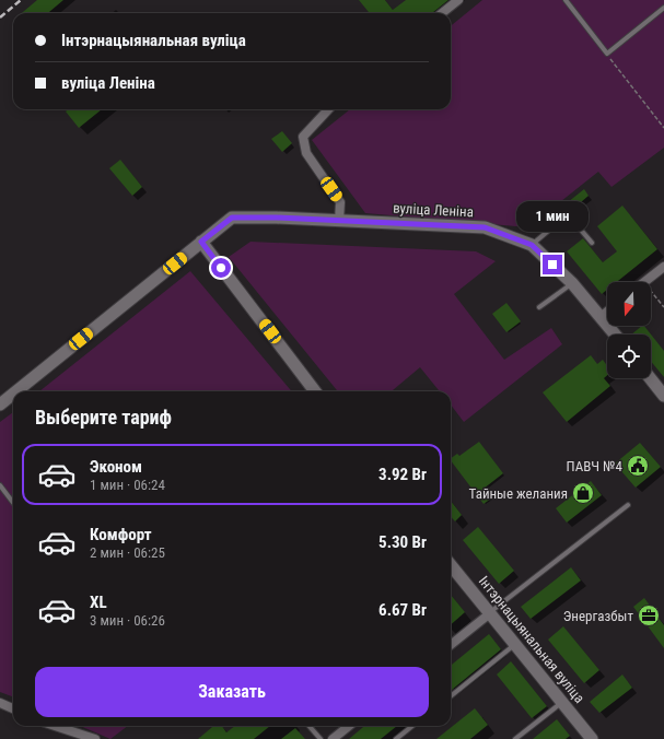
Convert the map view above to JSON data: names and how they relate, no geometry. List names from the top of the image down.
{
  "streets": {
    "street": ["вуліца Леніна", "Інтэрнацыянальная вуліца"]
  },
  "places": {
    "public building": ["ПАВЧ №4"],
    "shop": ["Тайные желания"],
    "office": ["Энергазбыт"]
  },
  "north": "bottom",
  "page": {
    "banner": ["Інтэрнацыянальная вуліца", "вуліца Леніна"],
    "bubble": "1 мин",
    "heading": "Выберите тариф",
    "list": [
      {
        "name": "Эконом",
        "note": "1 мин · 06:24",
        "value": "3.92 Br"
      },
      {
        "name": "Комфорт",
        "note": "2 мин · 06:25",
        "value": "5.30 Br"
      },
      {
        "name": "XL",
        "note": "3 мин · 06:26",
        "value": "6.67 Br"
      }
    ],
    "buttons": "Заказать"
  }
}
